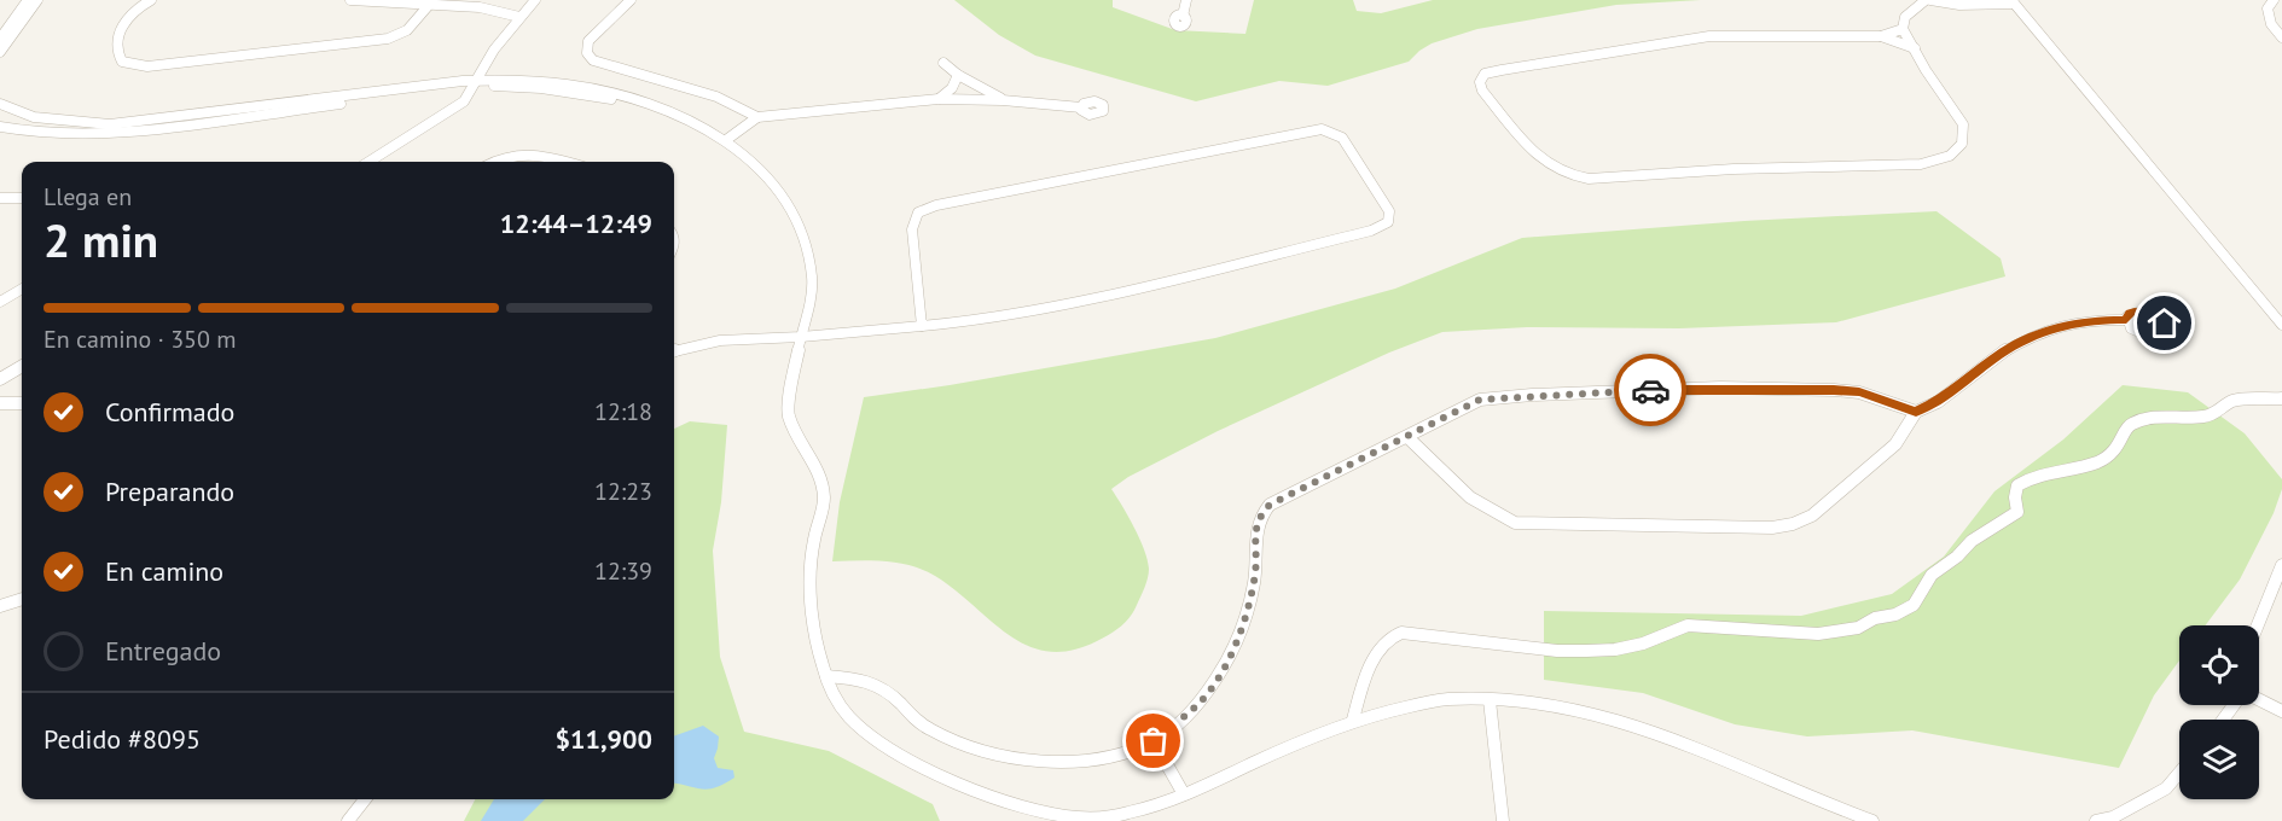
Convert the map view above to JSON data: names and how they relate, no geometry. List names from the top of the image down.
{
  "page": {
    "heading": ["2 min", "Llega en", "12:44–12:49"],
    "panel": ["Pedido #8095", "$11,900"],
    "bar": "En camino · 350 m",
    "list": [
      ["Confirmado", "12:18"],
      ["Preparando", "12:23"],
      ["En camino", "12:39"],
      "Entregado"
    ]
  }
}
